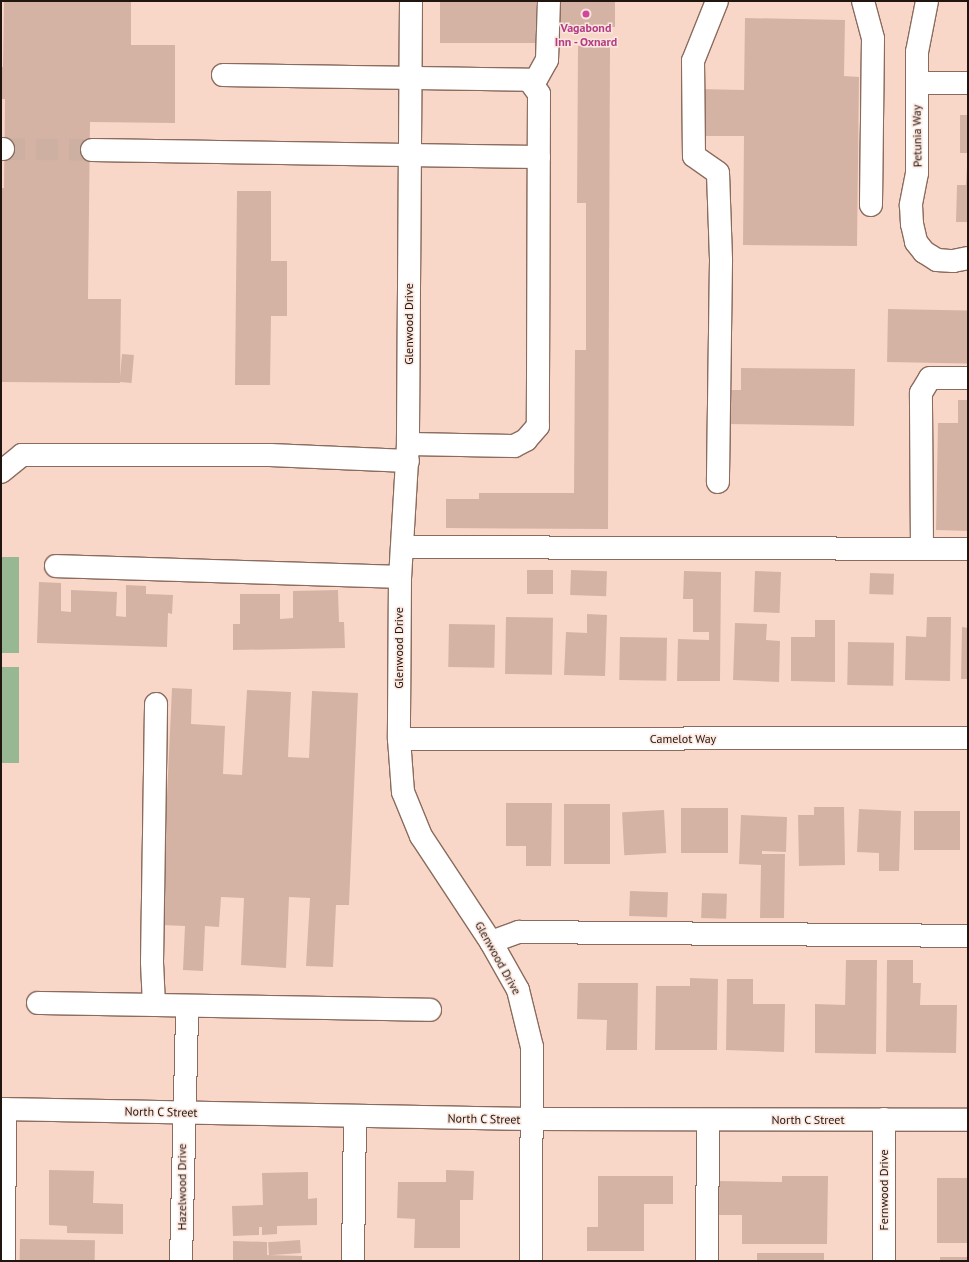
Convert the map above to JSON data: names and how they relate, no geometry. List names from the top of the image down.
{
  "streets": {
    "street": [
      "Petunia Way",
      "Glenwood Drive",
      "Camelot Way",
      "North C Street",
      "Hazelwood Drive",
      "Fernwood Drive"
    ]
  },
  "crossings": [
    ["Glenwood Drive", "Camelot Way"],
    ["Glenwood Drive", "North C Street"],
    ["North C Street", "Hazelwood Drive"],
    ["North C Street", "Fernwood Drive"]
  ],
  "places": ["Vagabond Inn - Oxnard"]
}
